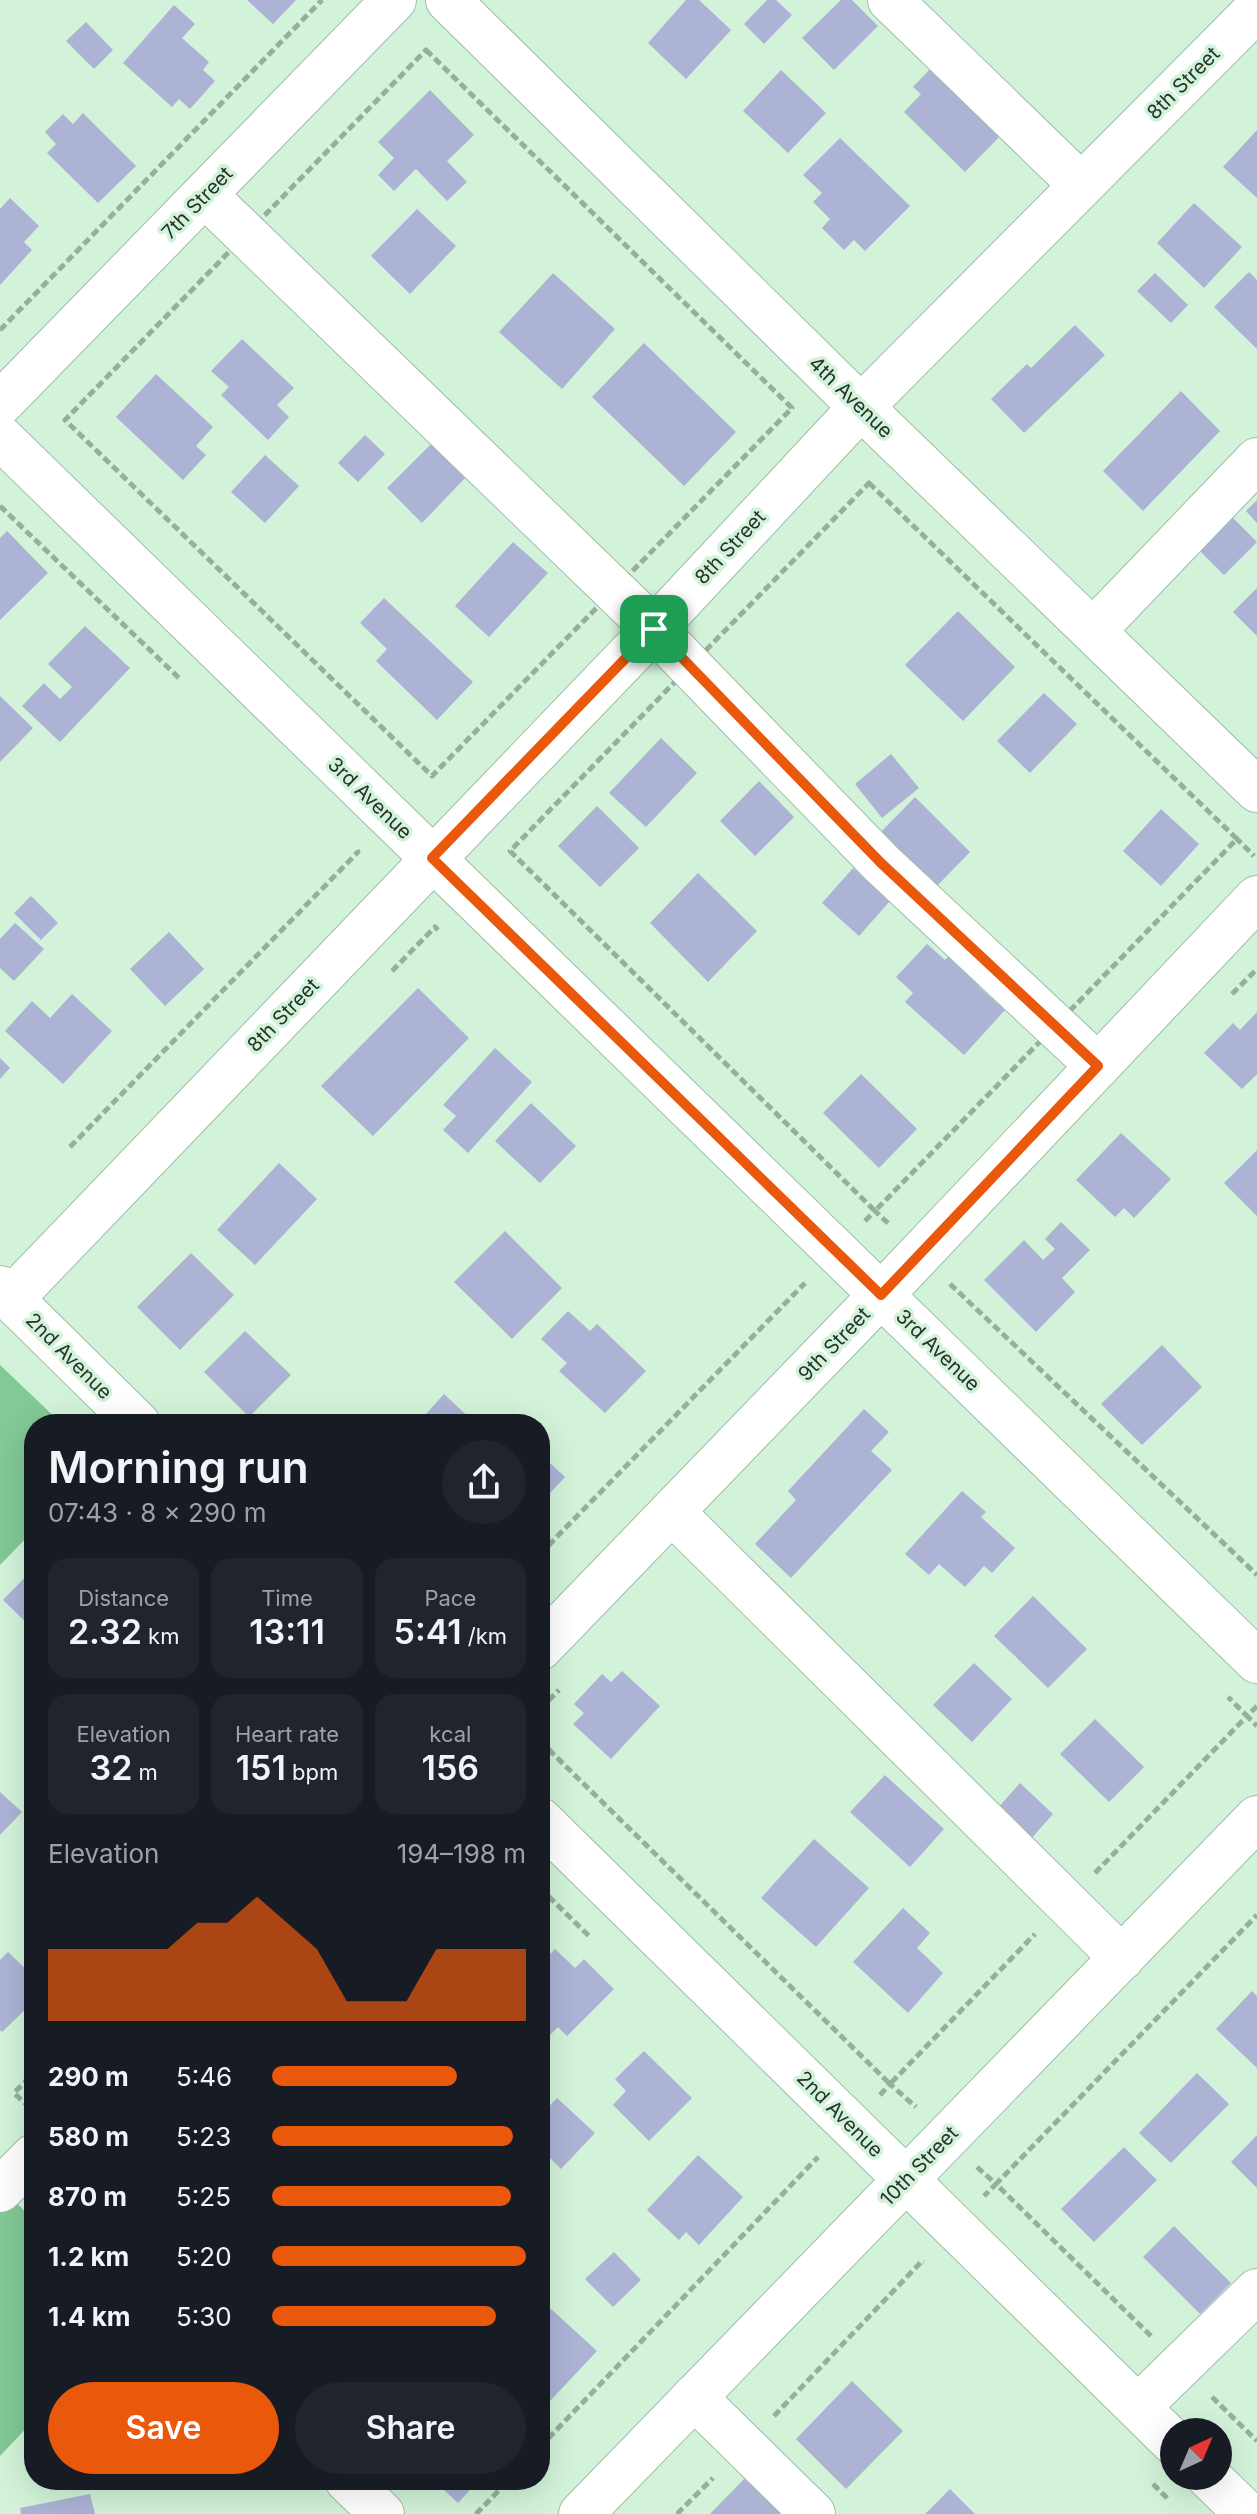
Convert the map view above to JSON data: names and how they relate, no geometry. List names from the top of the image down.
{
  "streets": {
    "street": [
      "8th Street",
      "7th Street",
      "4th Avenue",
      "3rd Avenue",
      "9th Street",
      "2nd Avenue",
      "10th Street"
    ]
  },
  "crossings": [
    ["8th Street", "4th Avenue"],
    ["8th Street", "3rd Avenue"],
    ["8th Street", "2nd Avenue"],
    ["3rd Avenue", "9th Street"],
    ["2nd Avenue", "10th Street"]
  ],
  "north": "top right",
  "page": {
    "heading": ["Morning run", "07:43 · 8 × 290 m"],
    "stats": [
      ["Distance", "2.32 km"],
      ["Time", "13:11"],
      ["Pace", "5:41 /km"],
      ["Elevation", "32 m"],
      ["Heart rate", "151 bpm"],
      ["kcal", "156"]
    ],
    "chart": ["Elevation", "194–198 m"],
    "list": [
      {
        "name": "290 m",
        "note": "5:46"
      },
      {
        "name": "580 m",
        "note": "5:23"
      },
      {
        "name": "870 m",
        "note": "5:25"
      },
      {
        "name": "1.2 km",
        "note": "5:20"
      },
      {
        "name": "1.4 km",
        "note": "5:30"
      }
    ],
    "buttons": ["Save", "Share"]
  }
}
